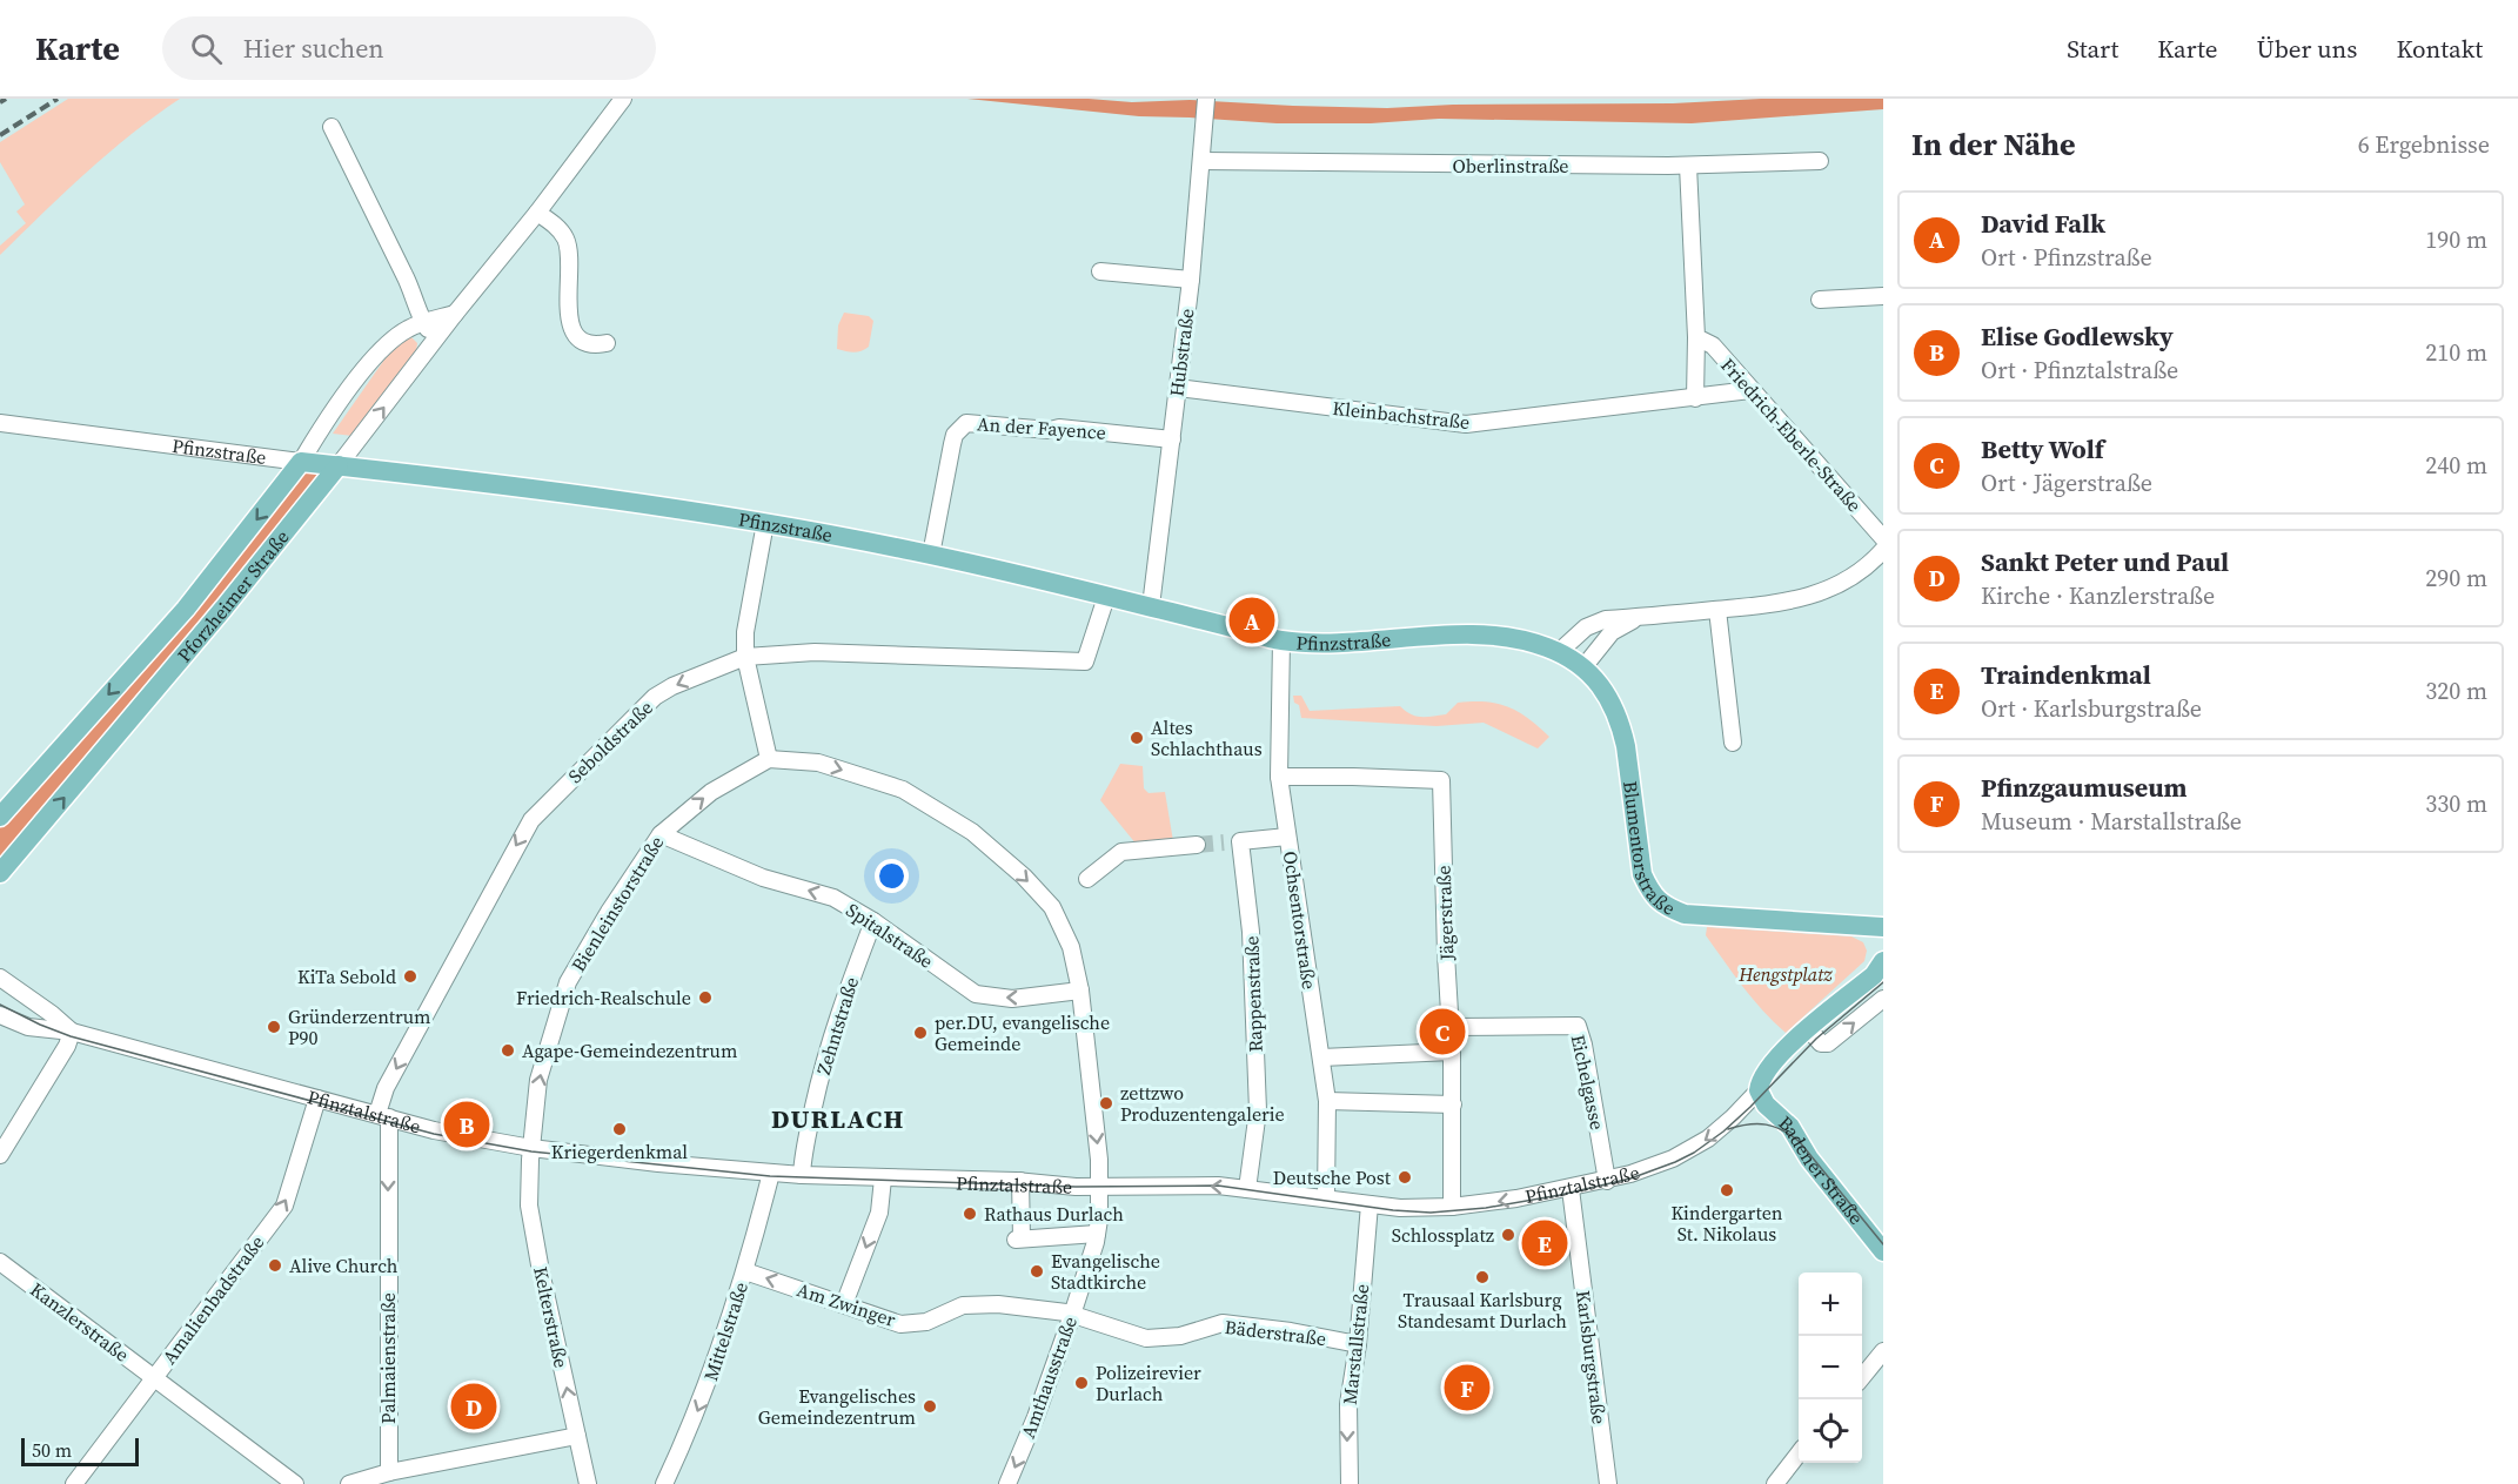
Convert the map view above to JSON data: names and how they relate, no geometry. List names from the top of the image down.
{
  "streets": {
    "main road": [
      "Pfinzstraße",
      "Pforzheimer Straße",
      "Blumentorstraße",
      "Pfinztalstraße",
      "Badener Straße"
    ],
    "street": [
      "Oberlinstraße",
      "Hubstraße",
      "Kleinbachstraße",
      "An der Fayence",
      "Friedrich-Eberle-Straße",
      "Seboldstraße",
      "Bienleinstorstraße",
      "Jägerstraße",
      "Ochsentorstraße",
      "Spitalstraße",
      "Rappenstraße",
      "Zehntstraße",
      "Eichelgasse",
      "Amalienbadstraße",
      "Am Zwinger",
      "Kelterstraße",
      "Kanzlerstraße",
      "Mittelstraße",
      "Bäderstraße",
      "Marstallstraße",
      "Karlsburgstraße",
      "Palmaienstraße",
      "Amthausstraße"
    ]
  },
  "crossings": [
    ["Oberlinstraße", "Hubstraße"],
    ["Oberlinstraße", "Friedrich-Eberle-Straße"],
    ["Hubstraße", "Kleinbachstraße"],
    ["Hubstraße", "An der Fayence"],
    ["Hubstraße", "Pfinzstraße"],
    ["Kleinbachstraße", "Friedrich-Eberle-Straße"],
    ["An der Fayence", "Pfinzstraße"],
    ["Pfinzstraße", "Pforzheimer Straße"],
    ["Pfinzstraße", "Seboldstraße"],
    ["Pfinzstraße", "Blumentorstraße"],
    ["Pfinzstraße", "Ochsentorstraße"],
    ["Seboldstraße", "Pfinztalstraße"],
    ["Seboldstraße", "Palmaienstraße"],
    ["Bienleinstorstraße", "Spitalstraße"],
    ["Bienleinstorstraße", "Pfinztalstraße"],
    ["Bienleinstorstraße", "Kelterstraße"],
    ["Bienleinstorstraße", "Amthausstraße"],
    ["Jägerstraße", "Ochsentorstraße"],
    ["Jägerstraße", "Eichelgasse"],
    ["Jägerstraße", "Pfinztalstraße"],
    ["Ochsentorstraße", "Rappenstraße"],
    ["Ochsentorstraße", "Pfinztalstraße"],
    ["Spitalstraße", "Zehntstraße"],
    ["Spitalstraße", "Amthausstraße"],
    ["Rappenstraße", "Pfinztalstraße"],
    ["Zehntstraße", "Pfinztalstraße"],
    ["Eichelgasse", "Pfinztalstraße"],
    ["Pfinztalstraße", "Badener Straße"],
    ["Pfinztalstraße", "Amalienbadstraße"],
    ["Pfinztalstraße", "Kelterstraße"],
    ["Pfinztalstraße", "Mittelstraße"],
    ["Pfinztalstraße", "Marstallstraße"],
    ["Pfinztalstraße", "Karlsburgstraße"],
    ["Pfinztalstraße", "Palmaienstraße"],
    ["Pfinztalstraße", "Amthausstraße"],
    ["Amalienbadstraße", "Kanzlerstraße"],
    ["Am Zwinger", "Mittelstraße"],
    ["Am Zwinger", "Bäderstraße"],
    ["Am Zwinger", "Amthausstraße"],
    ["Bäderstraße", "Marstallstraße"],
    ["Bäderstraße", "Amthausstraße"]
  ],
  "one_way": [
    "Seboldstraße",
    "Bienleinstorstraße",
    "Spitalstraße",
    "Amalienbadstraße",
    "Kelterstraße",
    "Mittelstraße",
    "Marstallstraße",
    "Palmaienstraße",
    "Amthausstraße"
  ],
  "districts": ["DURLACH"],
  "parks": ["Hengstplatz"],
  "places": [
    "Altes Schlachthaus",
    "KiTa Sebold",
    "Friedrich-Realschule",
    "Gründerzentrum P90",
    "per.DU, evangelische Gemeinde",
    "Agape-Gemeindezentrum",
    "zettzwo Produzentengalerie",
    "Kriegerdenkmal",
    "Deutsche Post",
    "Kindergarten St. Nikolaus",
    "Rathaus Durlach",
    "Schlossplatz",
    "Alive Church",
    "Evangelische Stadtkirche",
    "Trausaal Karlsburg Standesamt Durlach",
    "Polizeirevier Durlach",
    "Evangelisches Gemeindezentrum"
  ],
  "scale_bar": "50 m",
  "page": {
    "header": "Karte",
    "search": "Hier suchen",
    "nav": [
      "Start",
      "Karte",
      "Über uns",
      "Kontakt"
    ],
    "heading": ["In der Nähe", "6 Ergebnisse"],
    "list": [
      {
        "mark": "A",
        "name": "David Falk",
        "note": "Ort · Pfinzstraße",
        "value": "190 m"
      },
      {
        "mark": "B",
        "name": "Elise Godlewsky",
        "note": "Ort · Pfinztalstraße",
        "value": "210 m"
      },
      {
        "mark": "C",
        "name": "Betty Wolf",
        "note": "Ort · Jägerstraße",
        "value": "240 m"
      },
      {
        "mark": "D",
        "name": "Sankt Peter und Paul",
        "note": "Kirche · Kanzlerstraße",
        "value": "290 m"
      },
      {
        "mark": "E",
        "name": "Traindenkmal",
        "note": "Ort · Karlsburgstraße",
        "value": "320 m"
      },
      {
        "mark": "F",
        "name": "Pfinzgaumuseum",
        "note": "Museum · Marstallstraße",
        "value": "330 m"
      }
    ],
    "pins": [
      "A",
      "C",
      "B",
      "E",
      "F",
      "D"
    ],
    "map_buttons": ["+", "−"],
    "scale": "50 m"
  }
}
